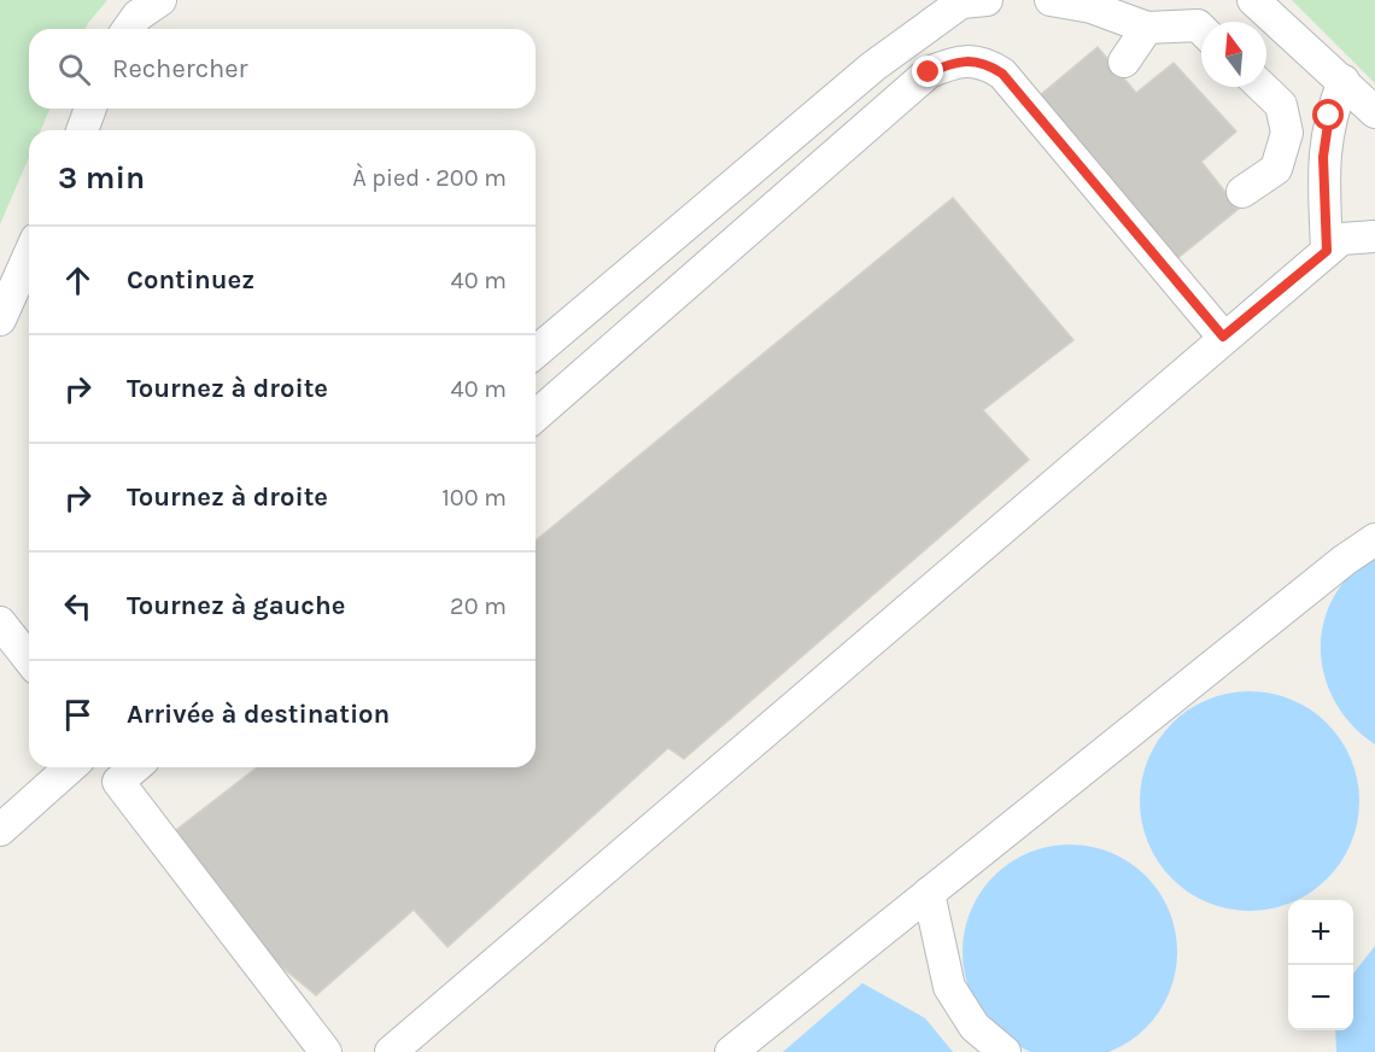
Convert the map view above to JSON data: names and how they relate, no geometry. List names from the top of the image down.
{
  "north": "top",
  "page": {
    "search": "Rechercher",
    "heading": ["3 min", "À pied · 200 m"],
    "list": [
      ["Continuez", "40 m"],
      ["Tournez à droite", "40 m"],
      ["Tournez à droite", "100 m"],
      ["Tournez à gauche", "20 m"],
      "Arrivée à destination"
    ],
    "map_buttons": ["+", "−"]
  }
}
